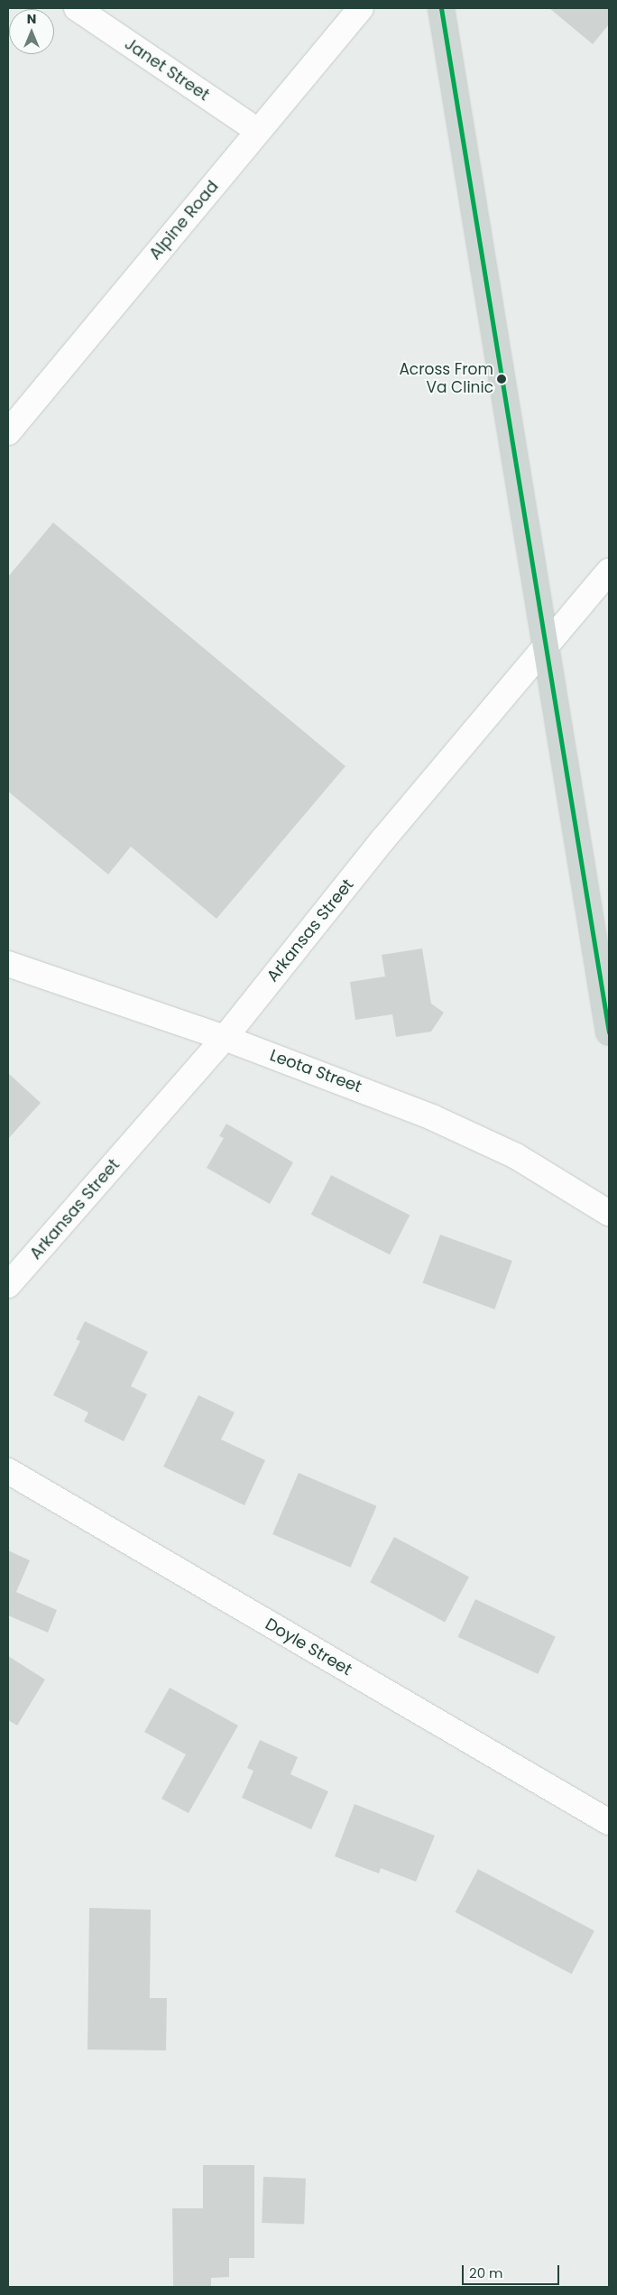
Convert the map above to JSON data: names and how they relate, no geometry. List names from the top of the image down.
{
  "streets": {
    "street": [
      "Janet Street",
      "Alpine Road",
      "Arkansas Street",
      "Leota Street",
      "Doyle Street"
    ]
  },
  "crossings": [
    ["Janet Street", "Alpine Road"],
    ["Arkansas Street", "Leota Street"]
  ],
  "places": ["Across From Va Clinic"],
  "scale_bar": "20 m",
  "north": "top"
}
